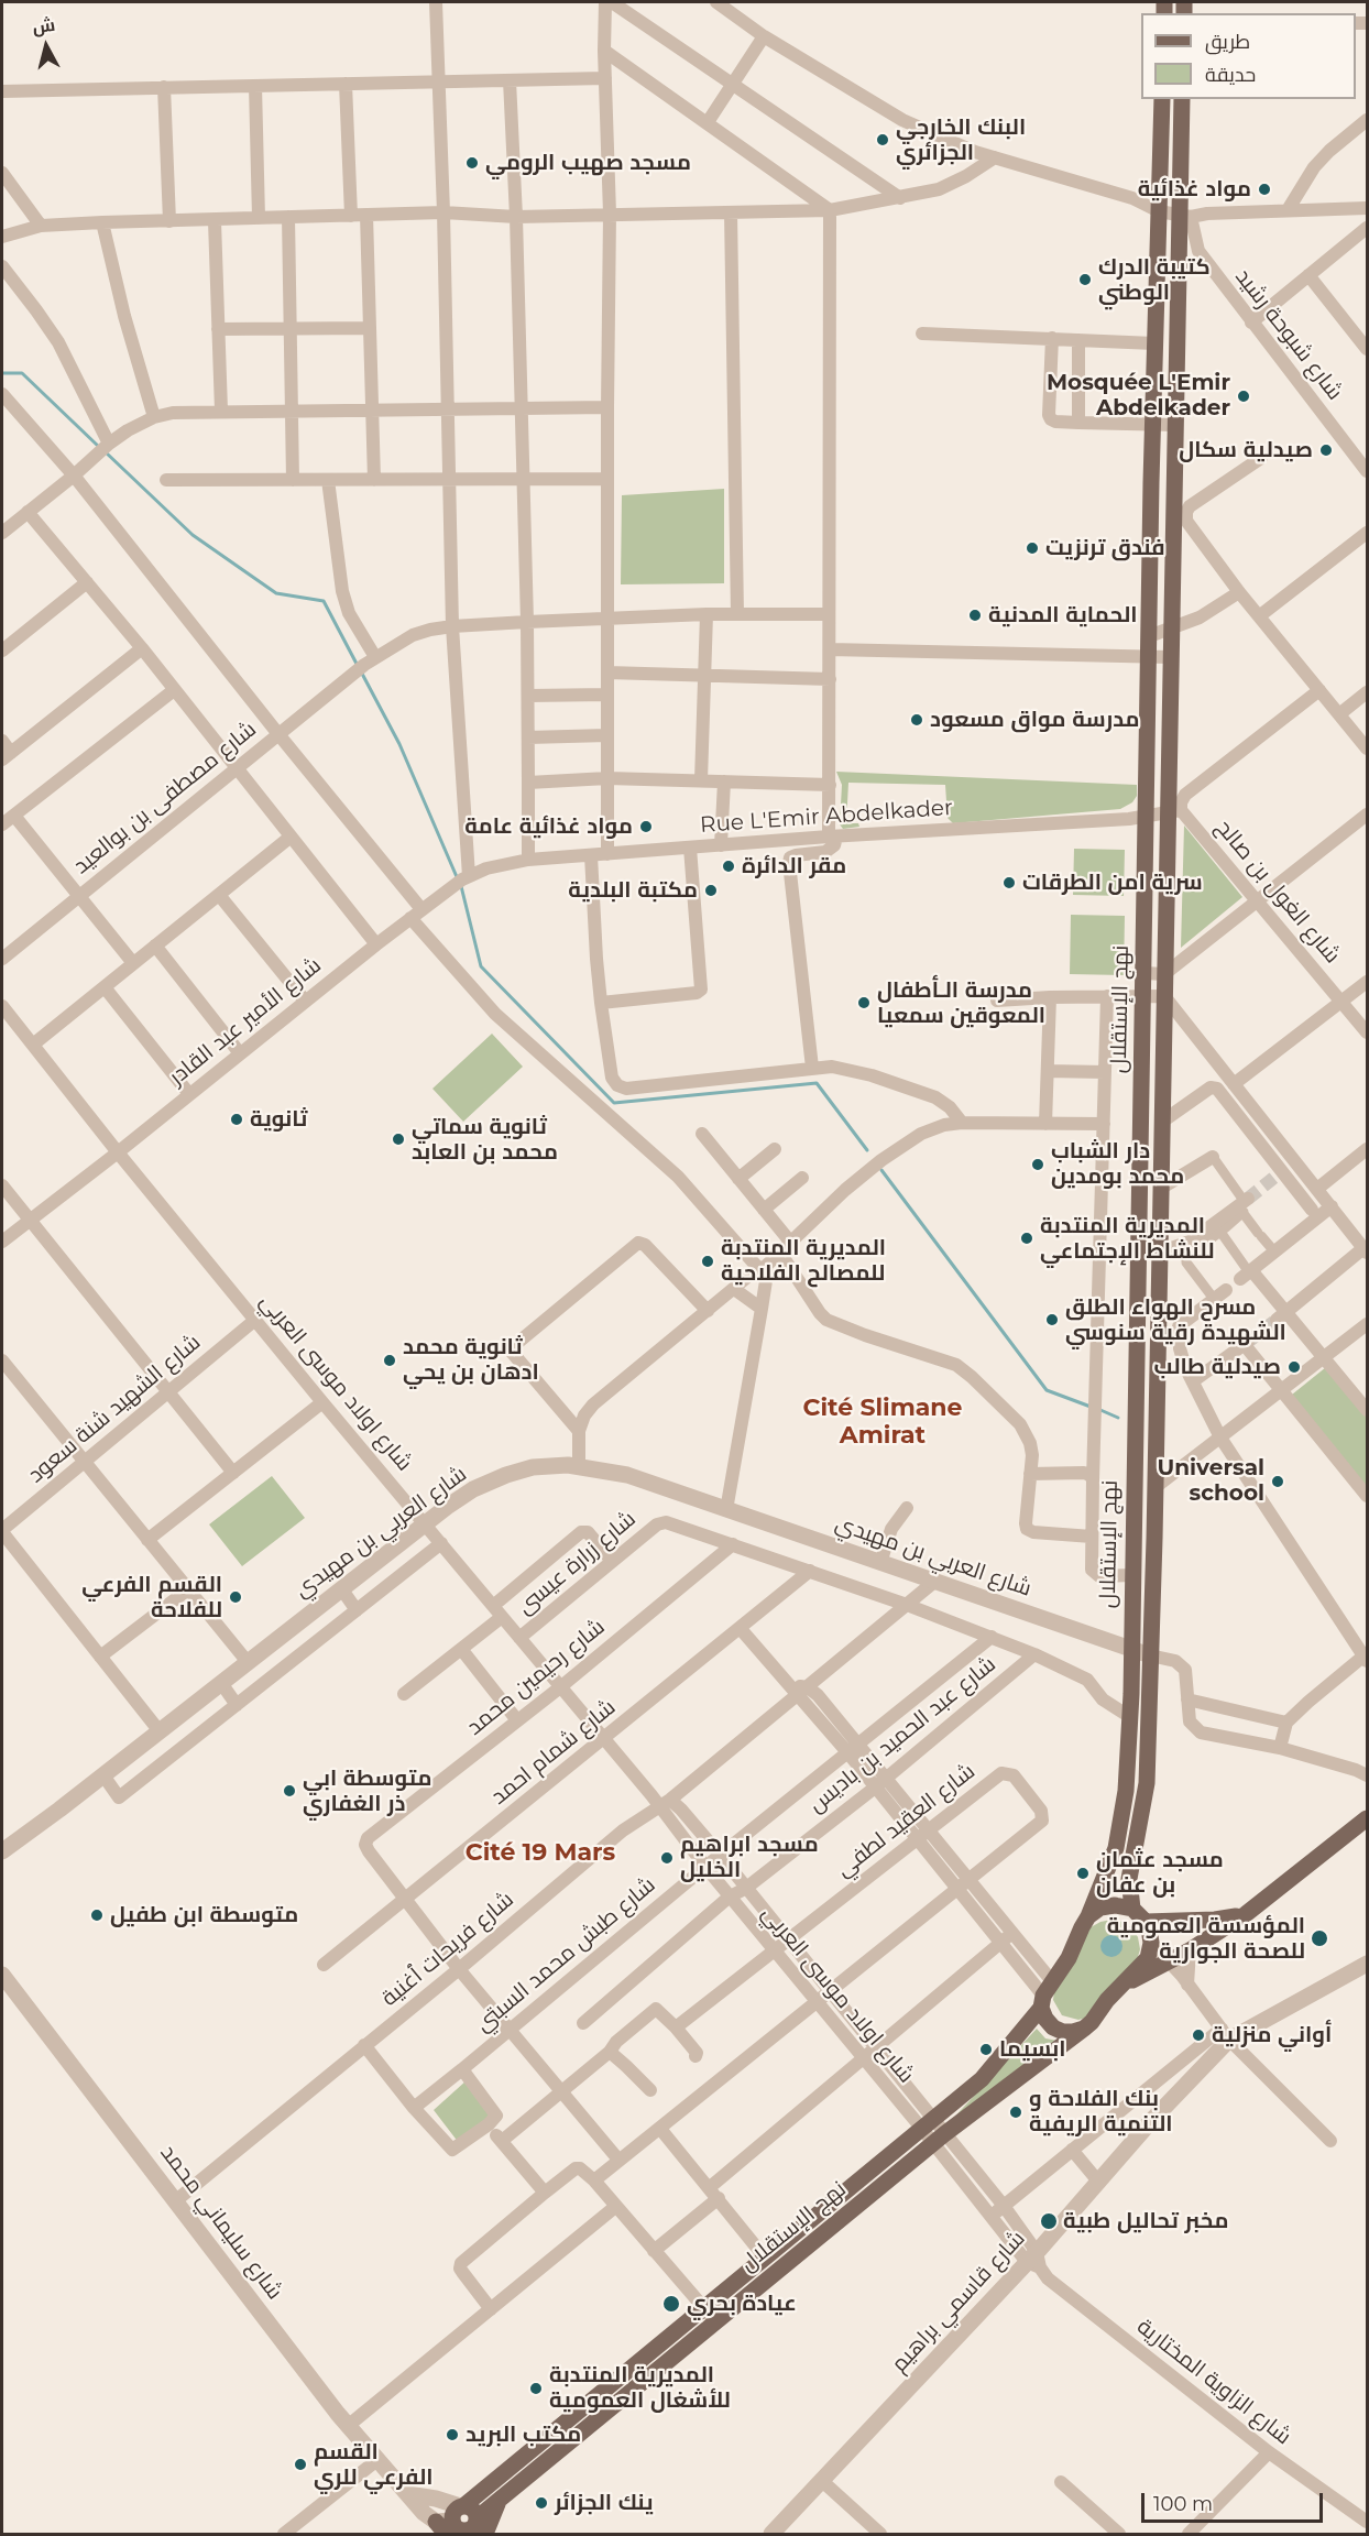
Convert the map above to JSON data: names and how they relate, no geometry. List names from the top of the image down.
{
  "streets": {
    "main road": ["نهج الإستقلال"],
    "street": [
      "شارع شبوحة رشيد",
      "شارع مصطفى بن بوالعيد",
      "Rue L'Emir Abdelkader",
      "شارع الغول بن صالح",
      "شارع الأمير عبد القادر",
      "شارع اولاد موسى العربي",
      "شارع الشهيد شنة سعود",
      "شارع العربي بن مهيدي",
      "شارع زرارة عيسى",
      "شارع رحيمين محمد",
      "شارع عبد الحميد بن باديس",
      "شارع شمام احمد",
      "شارع العقيد لطفي",
      "شارع فريحات ٱغنية",
      "شارع طبش محمد السبتي",
      "شارع سليماني محمد",
      "شارع قاسمي براهيم",
      "شارع الزاوية المختارية"
    ]
  },
  "crossings": [
    ["شارع شبوحة رشيد", "نهج الإستقلال"],
    ["Rue L'Emir Abdelkader", "نهج الإستقلال"],
    ["Rue L'Emir Abdelkader", "شارع الأمير عبد القادر"],
    ["شارع الغول بن صالح", "نهج الإستقلال"],
    ["نهج الإستقلال", "شارع اولاد موسى العربي"],
    ["نهج الإستقلال", "شارع العربي بن مهيدي"],
    ["نهج الإستقلال", "شارع سليماني محمد"],
    ["شارع الأمير عبد القادر", "شارع اولاد موسى العربي"],
    ["شارع اولاد موسى العربي", "شارع الشهيد شنة سعود"],
    ["شارع اولاد موسى العربي", "شارع العربي بن مهيدي"],
    ["شارع اولاد موسى العربي", "شارع زرارة عيسى"],
    ["شارع اولاد موسى العربي", "شارع رحيمين محمد"],
    ["شارع اولاد موسى العربي", "شارع عبد الحميد بن باديس"],
    ["شارع اولاد موسى العربي", "شارع شمام احمد"],
    ["شارع اولاد موسى العربي", "شارع العقيد لطفي"],
    ["شارع اولاد موسى العربي", "شارع فريحات ٱغنية"],
    ["شارع اولاد موسى العربي", "شارع طبش محمد السبتي"],
    ["شارع اولاد موسى العربي", "شارع قاسمي براهيم"],
    ["شارع اولاد موسى العربي", "شارع الزاوية المختارية"],
    ["شارع العربي بن مهيدي", "شارع فريحات ٱغنية"],
    ["شارع زرارة عيسى", "شارع رحيمين محمد"],
    ["شارع رحيمين محمد", "شارع شمام احمد"],
    ["شارع فريحات ٱغنية", "شارع سليماني محمد"],
    ["شارع قاسمي براهيم", "شارع الزاوية المختارية"]
  ],
  "districts": ["Cité Slimane Amirat", "Cité 19 Mars"],
  "places": [
    "البنك الخارجي الجزائري",
    "مسجد صهيب الرومي",
    "مواد غذائية",
    "كتيبة الدرك الوطني",
    "Mosquée L'Emir Abdelkader",
    "صيدلية سكال",
    "فندق ترنزيت",
    "الحماية المدنية",
    "مدرسة مواق مسعود",
    "مواد غذائية عامة",
    "مقر الدائرة",
    "سرية امن الطرقات",
    "مكتبة البلدية",
    "مدرسة الـأطفال المعوقين سمعيا",
    "ثانوية",
    "ثانوية سماتي محمد بن العابد",
    "دار الشباب محمد بومدين",
    "المديرية المنتدبة للنشاط الإجتماعي",
    "المديرية المنتدبة للمصالح الفلاحية",
    "مسرح الهواء الطلق الشهيدة رقية سنوسي",
    "ثانوية محمد ادهان بن يحي",
    "صيدلية طالب",
    "Universal school",
    "القسم الفرعي للفلاحة",
    "متوسطة ابي ذر الغفاري",
    "مسجد ابراهيم الخليل",
    "مسجد عثمان بن عفان",
    "متوسطة ابن طفيل",
    "المؤسسة العمومية للصحة الجوارية",
    "أواني منزلية",
    "ابسيما",
    "بنك الفلاحة و التنمية الريفية",
    "مخبر تحاليل طبية",
    "عيادة بحري",
    "المديرية المنتدبة للأشغال العمومية",
    "مكتب البريد",
    "القسم الفرعي للري",
    "ينك الجزائر"
  ],
  "legend": ["طريق", "حديقة"],
  "scale_bar": "100 m",
  "north": "top"
}
